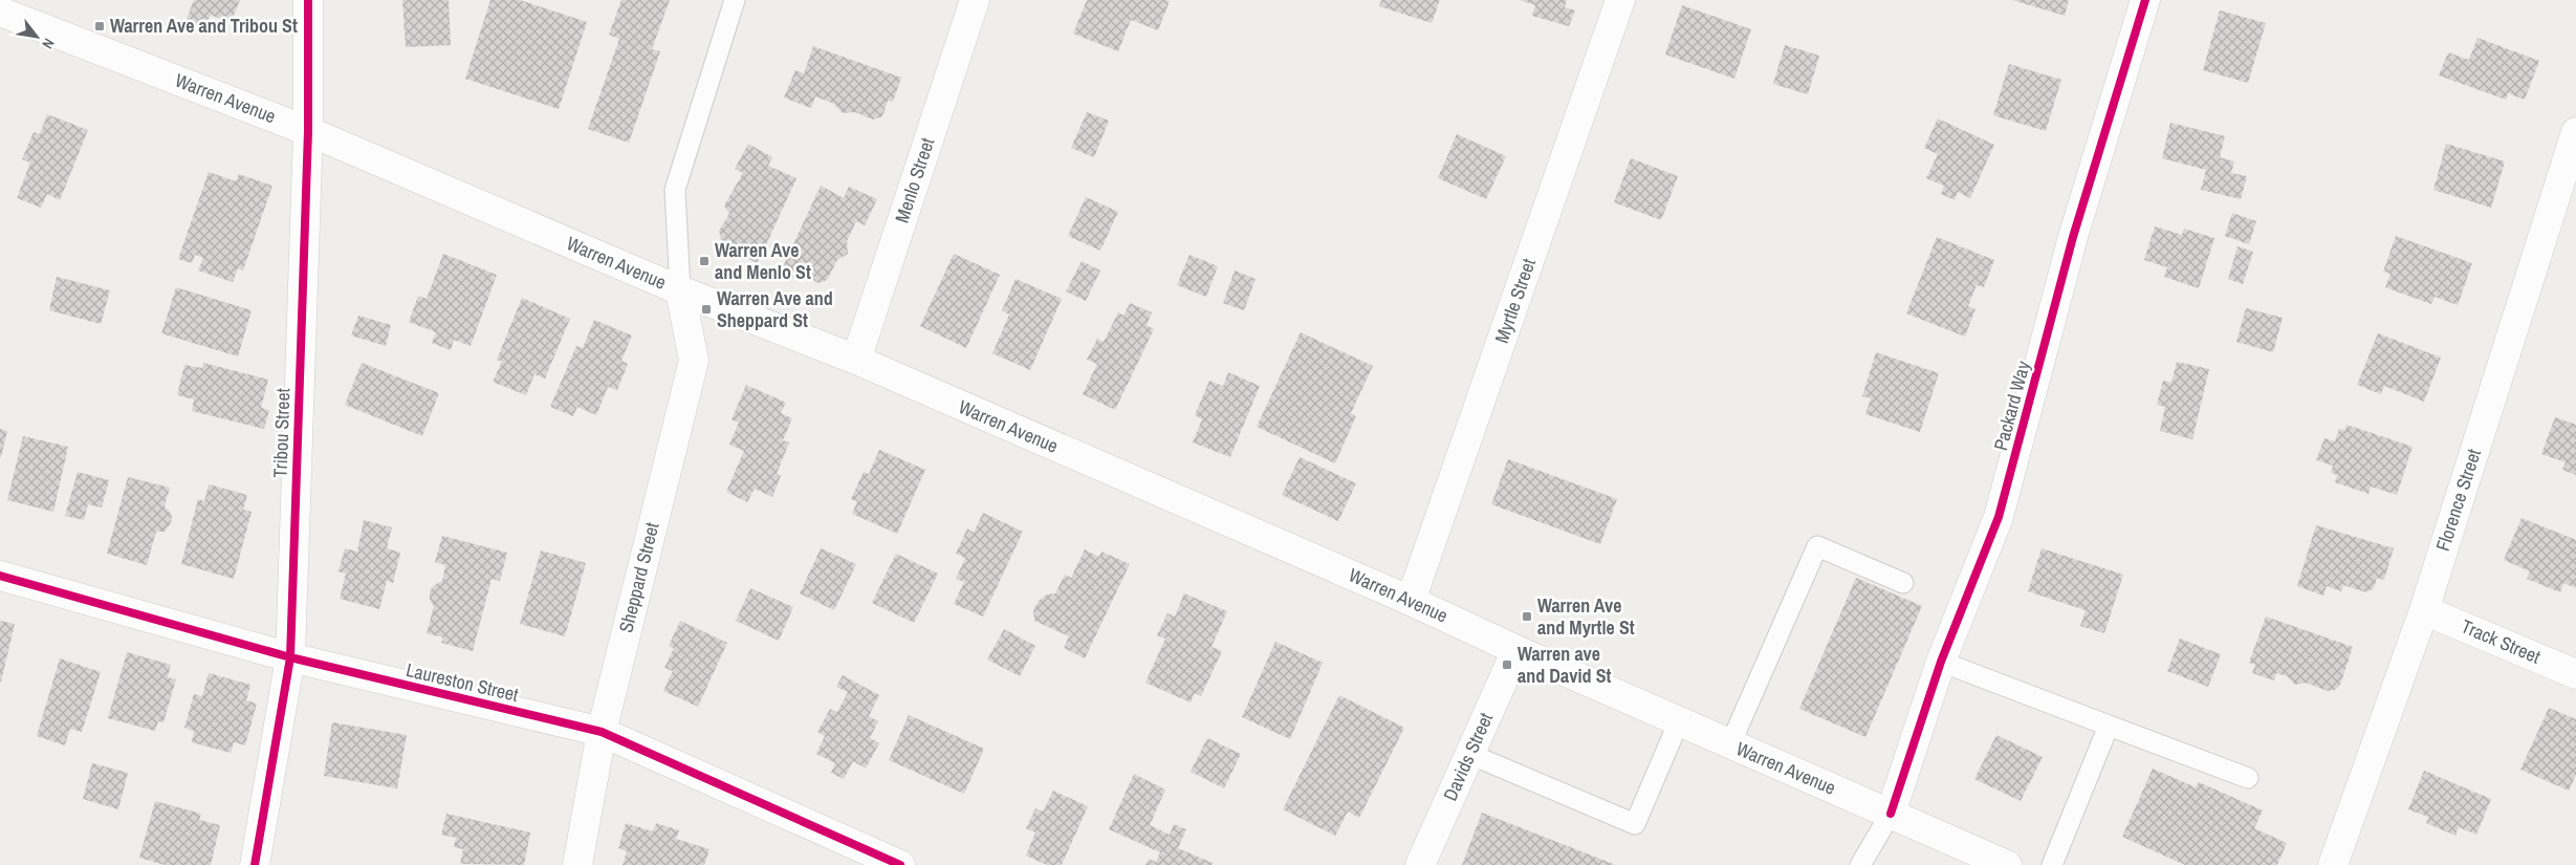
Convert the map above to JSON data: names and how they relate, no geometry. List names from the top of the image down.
{
  "streets": {
    "street": [
      "Warren Avenue",
      "Menlo Street",
      "Myrtle Street",
      "Packard Way",
      "Tribou Street",
      "Florence Street",
      "Sheppard Street",
      "Track Street",
      "Laureston Street",
      "Davids Street"
    ]
  },
  "crossings": [
    ["Warren Avenue", "Menlo Street"],
    ["Warren Avenue", "Myrtle Street"],
    ["Warren Avenue", "Packard Way"],
    ["Warren Avenue", "Tribou Street"],
    ["Warren Avenue", "Sheppard Street"],
    ["Warren Avenue", "Davids Street"],
    ["Tribou Street", "Laureston Street"],
    ["Florence Street", "Track Street"],
    ["Sheppard Street", "Laureston Street"]
  ],
  "places": {
    "transit": [
      "Warren Ave and Tribou St",
      "Warren Ave and Menlo St",
      "Warren Ave and Sheppard St",
      "Warren Ave and Myrtle St",
      "Warren ave and David St"
    ]
  },
  "north": "bottom right"
}
